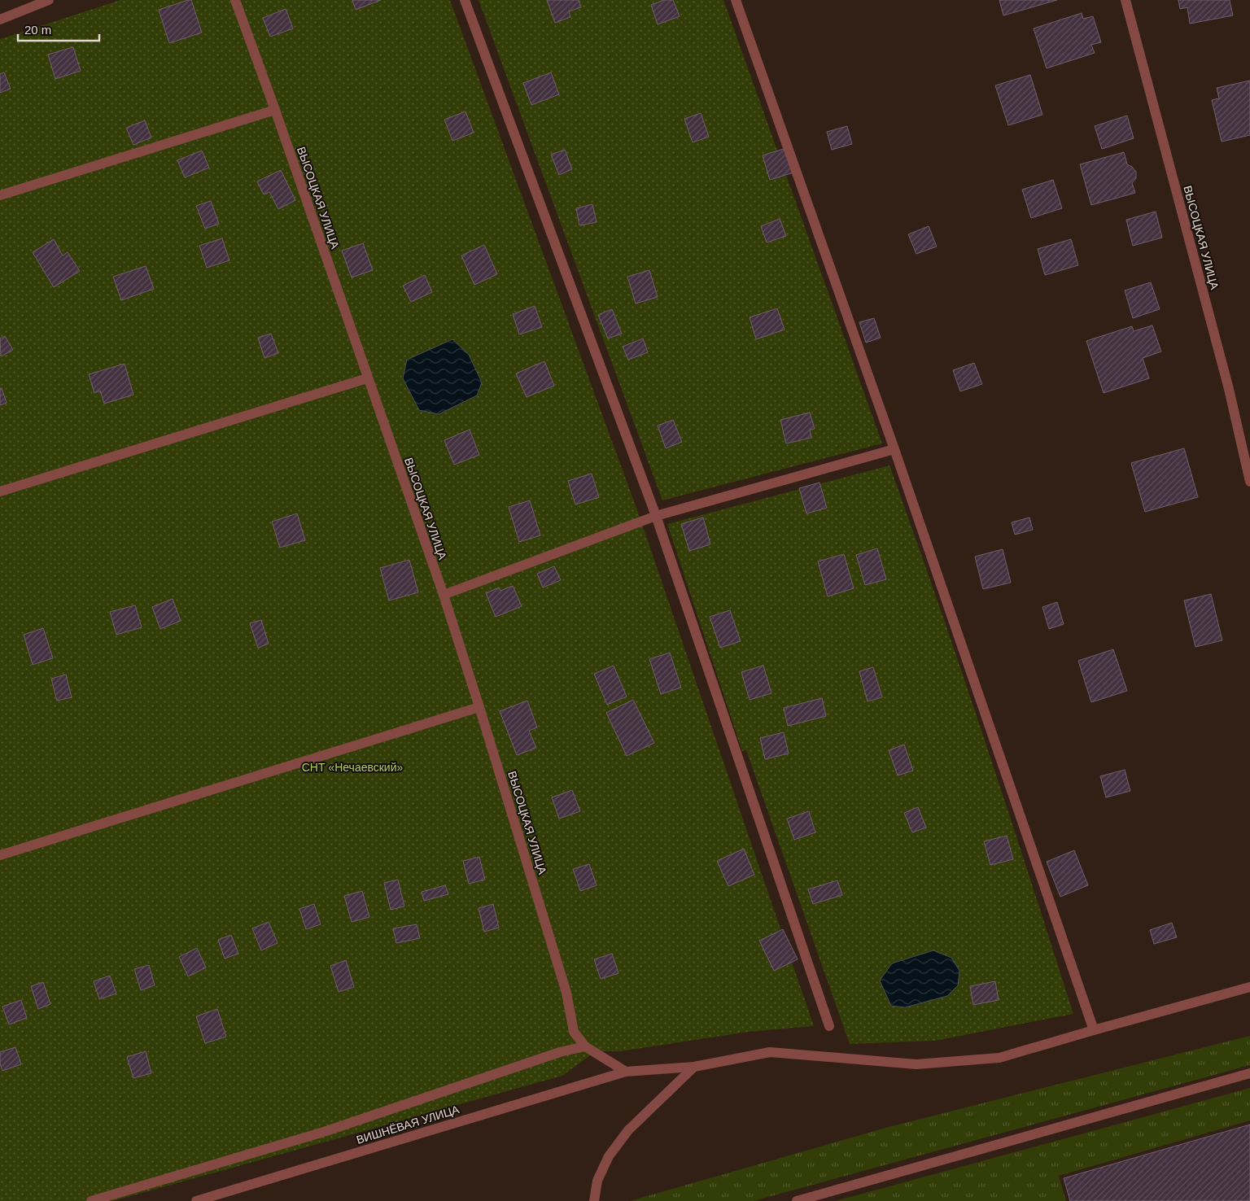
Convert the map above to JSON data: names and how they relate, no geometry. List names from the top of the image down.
{
  "streets": {
    "street": ["ВЫСОЦКАЯ УЛИЦА", "ВИШНЁВАЯ УЛИЦА"]
  },
  "parks": ["СНТ «Нечаевский»"],
  "scale_bar": "20 m"
}
